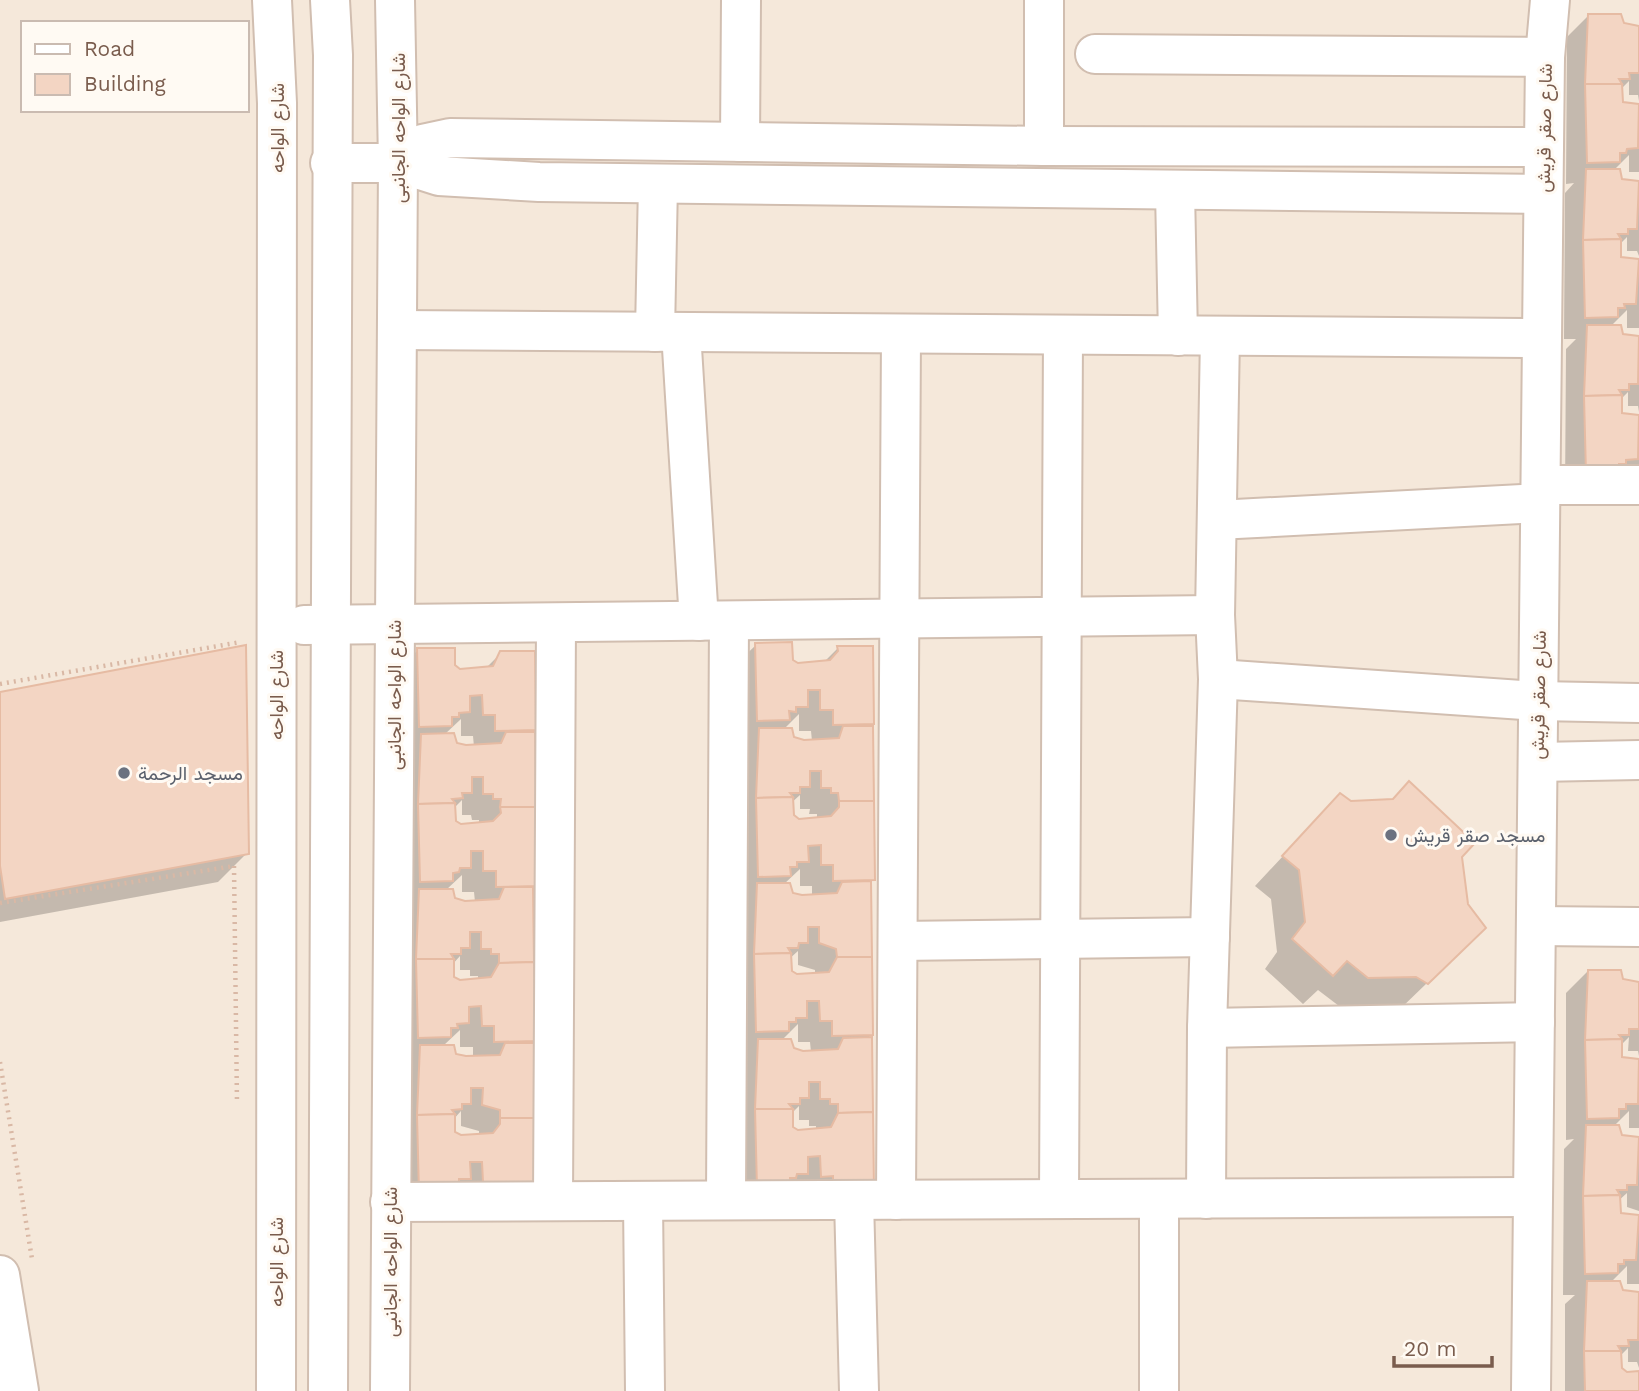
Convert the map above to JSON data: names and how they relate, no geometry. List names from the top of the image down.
{
  "streets": {
    "street": ["شارع الواحه", "شارع الواحه الجانبى", "شارع صقر قريش"]
  },
  "places": ["مسجد الرحمة", "مسجد صقر قريش"],
  "legend": ["Road", "Building"],
  "scale_bar": "20 m"
}
